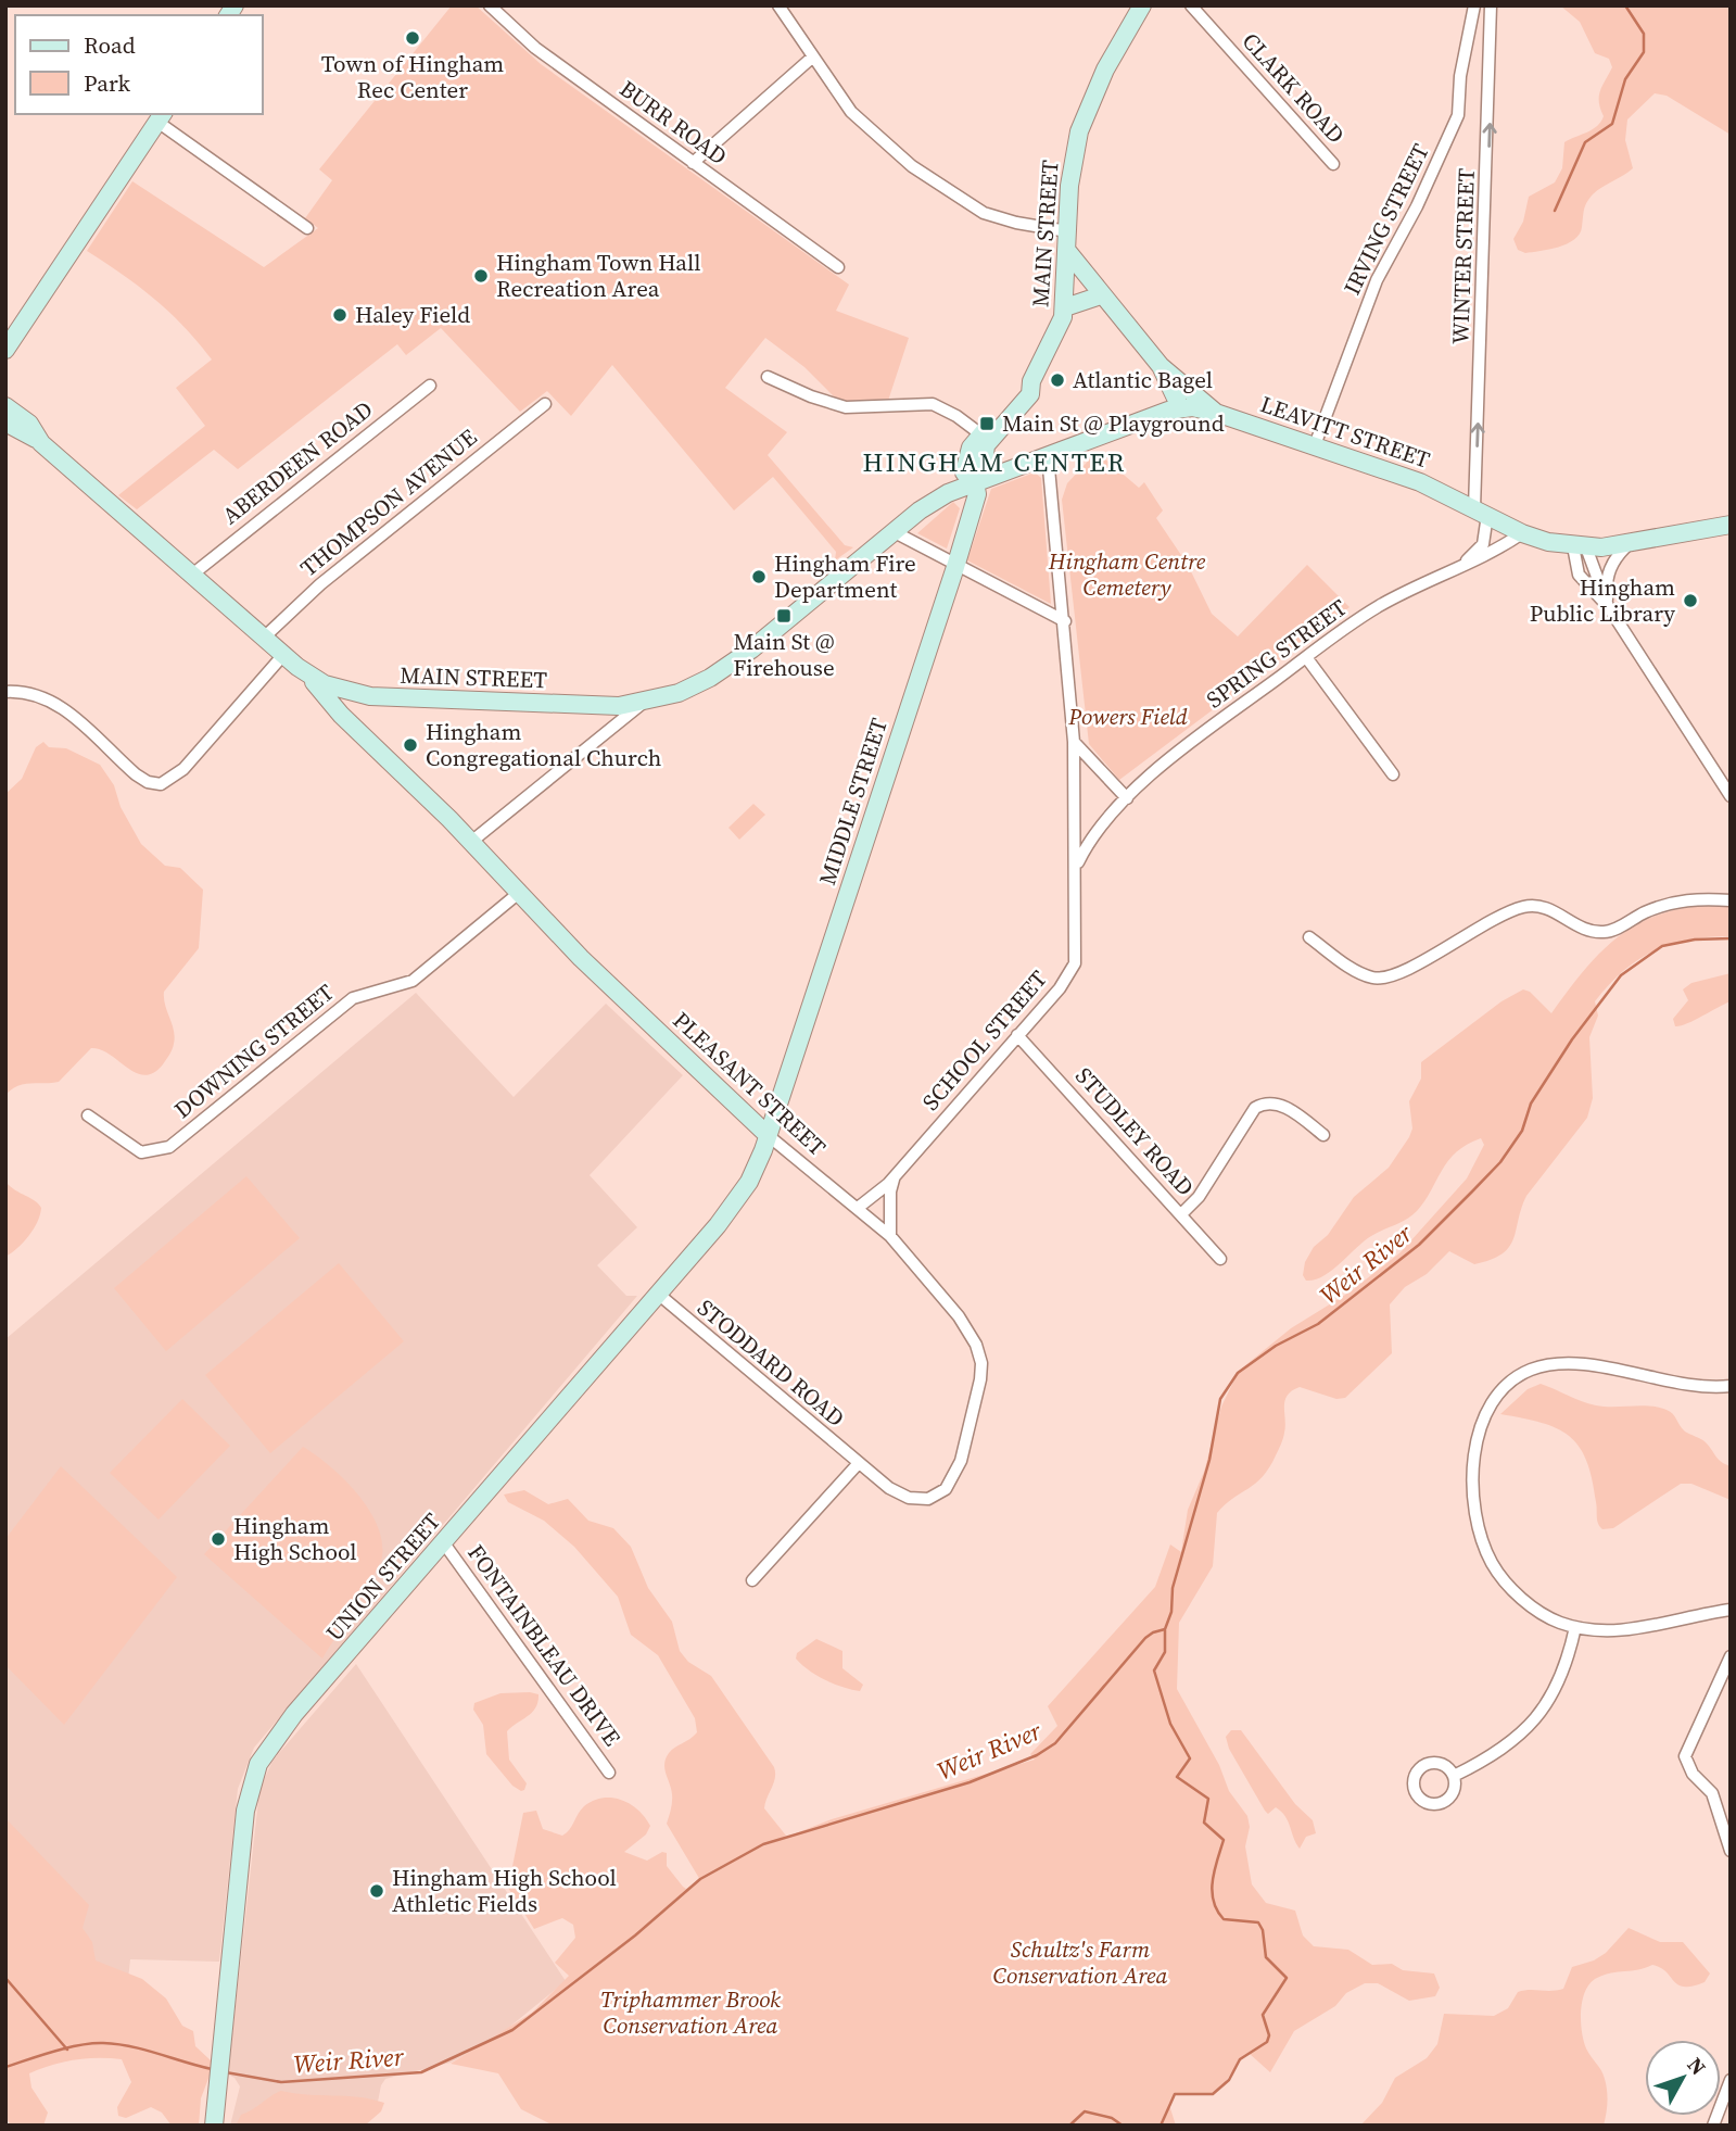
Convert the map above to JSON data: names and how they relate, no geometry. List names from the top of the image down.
{
  "streets": {
    "main road": [
      "MAIN STREET",
      "LEAVITT STREET",
      "MIDDLE STREET",
      "PLEASANT STREET",
      "UNION STREET"
    ],
    "street": [
      "CLARK ROAD",
      "BURR ROAD",
      "IRVING STREET",
      "WINTER STREET",
      "ABERDEEN ROAD",
      "THOMPSON AVENUE",
      "SPRING STREET",
      "SCHOOL STREET",
      "DOWNING STREET",
      "STUDLEY ROAD",
      "STODDARD ROAD",
      "FONTAINBLEAU DRIVE"
    ]
  },
  "crossings": [
    ["IRVING STREET", "LEAVITT STREET"],
    ["MAIN STREET", "LEAVITT STREET"],
    ["MAIN STREET", "ABERDEEN ROAD"],
    ["MAIN STREET", "THOMPSON AVENUE"],
    ["MAIN STREET", "MIDDLE STREET"],
    ["MAIN STREET", "PLEASANT STREET"],
    ["WINTER STREET", "LEAVITT STREET"],
    ["WINTER STREET", "SPRING STREET"],
    ["LEAVITT STREET", "SPRING STREET"],
    ["SPRING STREET", "SCHOOL STREET"],
    ["MIDDLE STREET", "PLEASANT STREET"],
    ["MIDDLE STREET", "UNION STREET"],
    ["SCHOOL STREET", "PLEASANT STREET"],
    ["SCHOOL STREET", "STUDLEY ROAD"],
    ["DOWNING STREET", "PLEASANT STREET"],
    ["PLEASANT STREET", "STODDARD ROAD"],
    ["PLEASANT STREET", "UNION STREET"],
    ["STODDARD ROAD", "UNION STREET"],
    ["UNION STREET", "FONTAINBLEAU DRIVE"]
  ],
  "one_way": ["WINTER STREET"],
  "districts": ["HINGHAM CENTER"],
  "water": ["Weir River"],
  "parks": [
    "Hingham Centre Cemetery",
    "Powers Field",
    "Schultz's Farm Conservation Area",
    "Triphammer Brook Conservation Area"
  ],
  "places": {
    "other": [
      "Town of Hingham Rec Center",
      "Hingham Town Hall Recreation Area",
      "Haley Field",
      "Atlantic Bagel",
      "Hingham Fire Department",
      "Hingham Public Library",
      "Hingham Congregational Church",
      "Hingham High School",
      "Hingham High School Athletic Fields"
    ],
    "transit": ["Main St @ Playground", "Main St @ Firehouse"]
  },
  "legend": ["Road", "Park"],
  "north": "top right"
}
